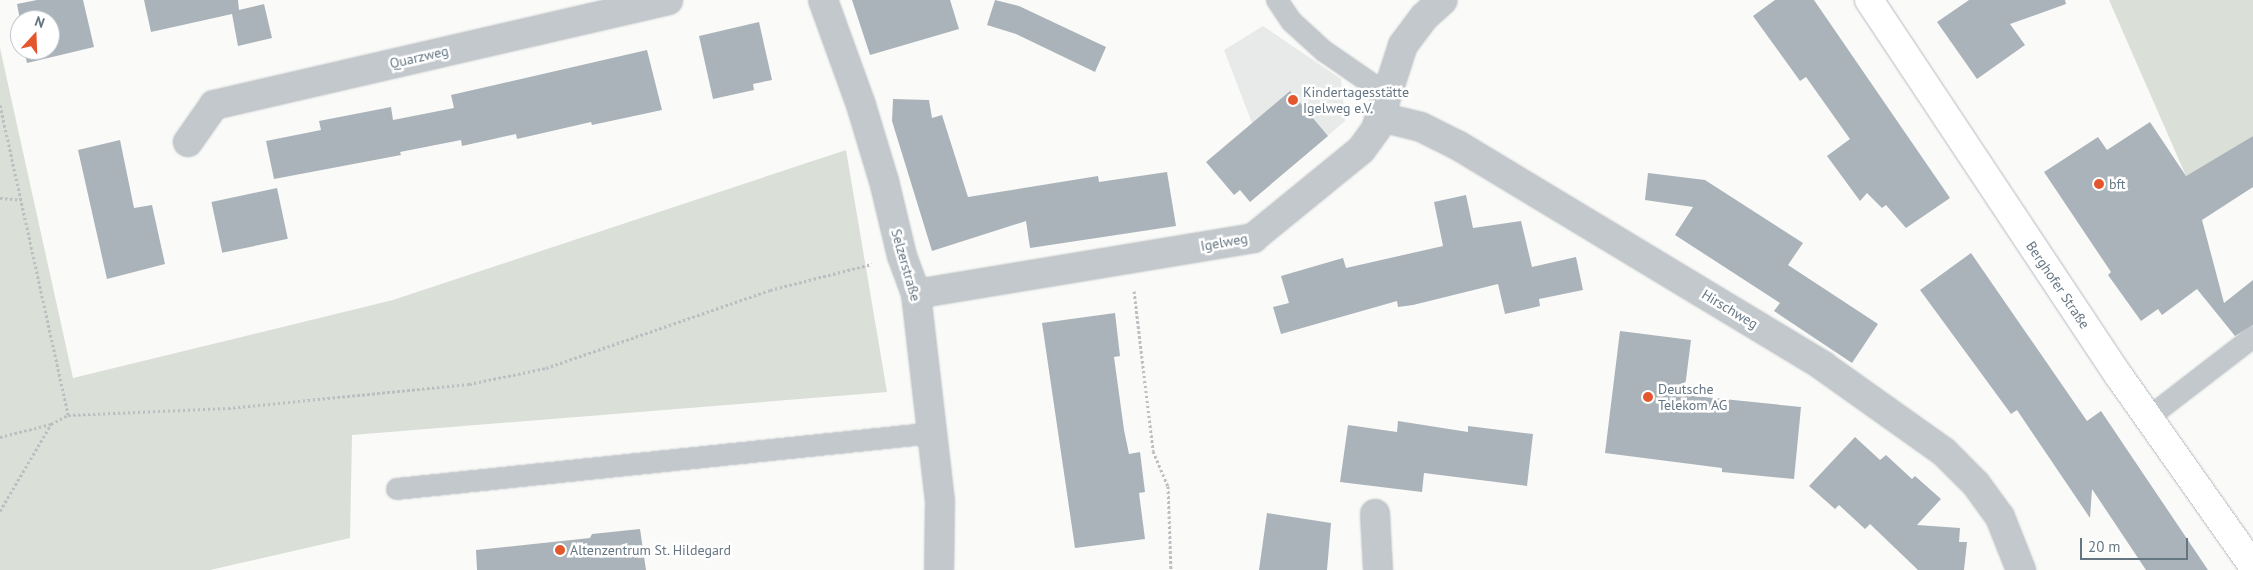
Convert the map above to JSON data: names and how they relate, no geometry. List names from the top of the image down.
{
  "streets": {
    "street": [
      "Quarzweg",
      "Igelweg",
      "Selzerstraße",
      "Berghofer Straße",
      "Hirschweg"
    ]
  },
  "crossings": [
    ["Igelweg", "Selzerstraße"],
    ["Igelweg", "Hirschweg"]
  ],
  "places": [
    "Kindertagesstätte Igelweg e.V.",
    "bft",
    "Deutsche Telekom AG",
    "Altenzentrum St. Hildegard"
  ],
  "scale_bar": "20 m",
  "north": "top"
}
